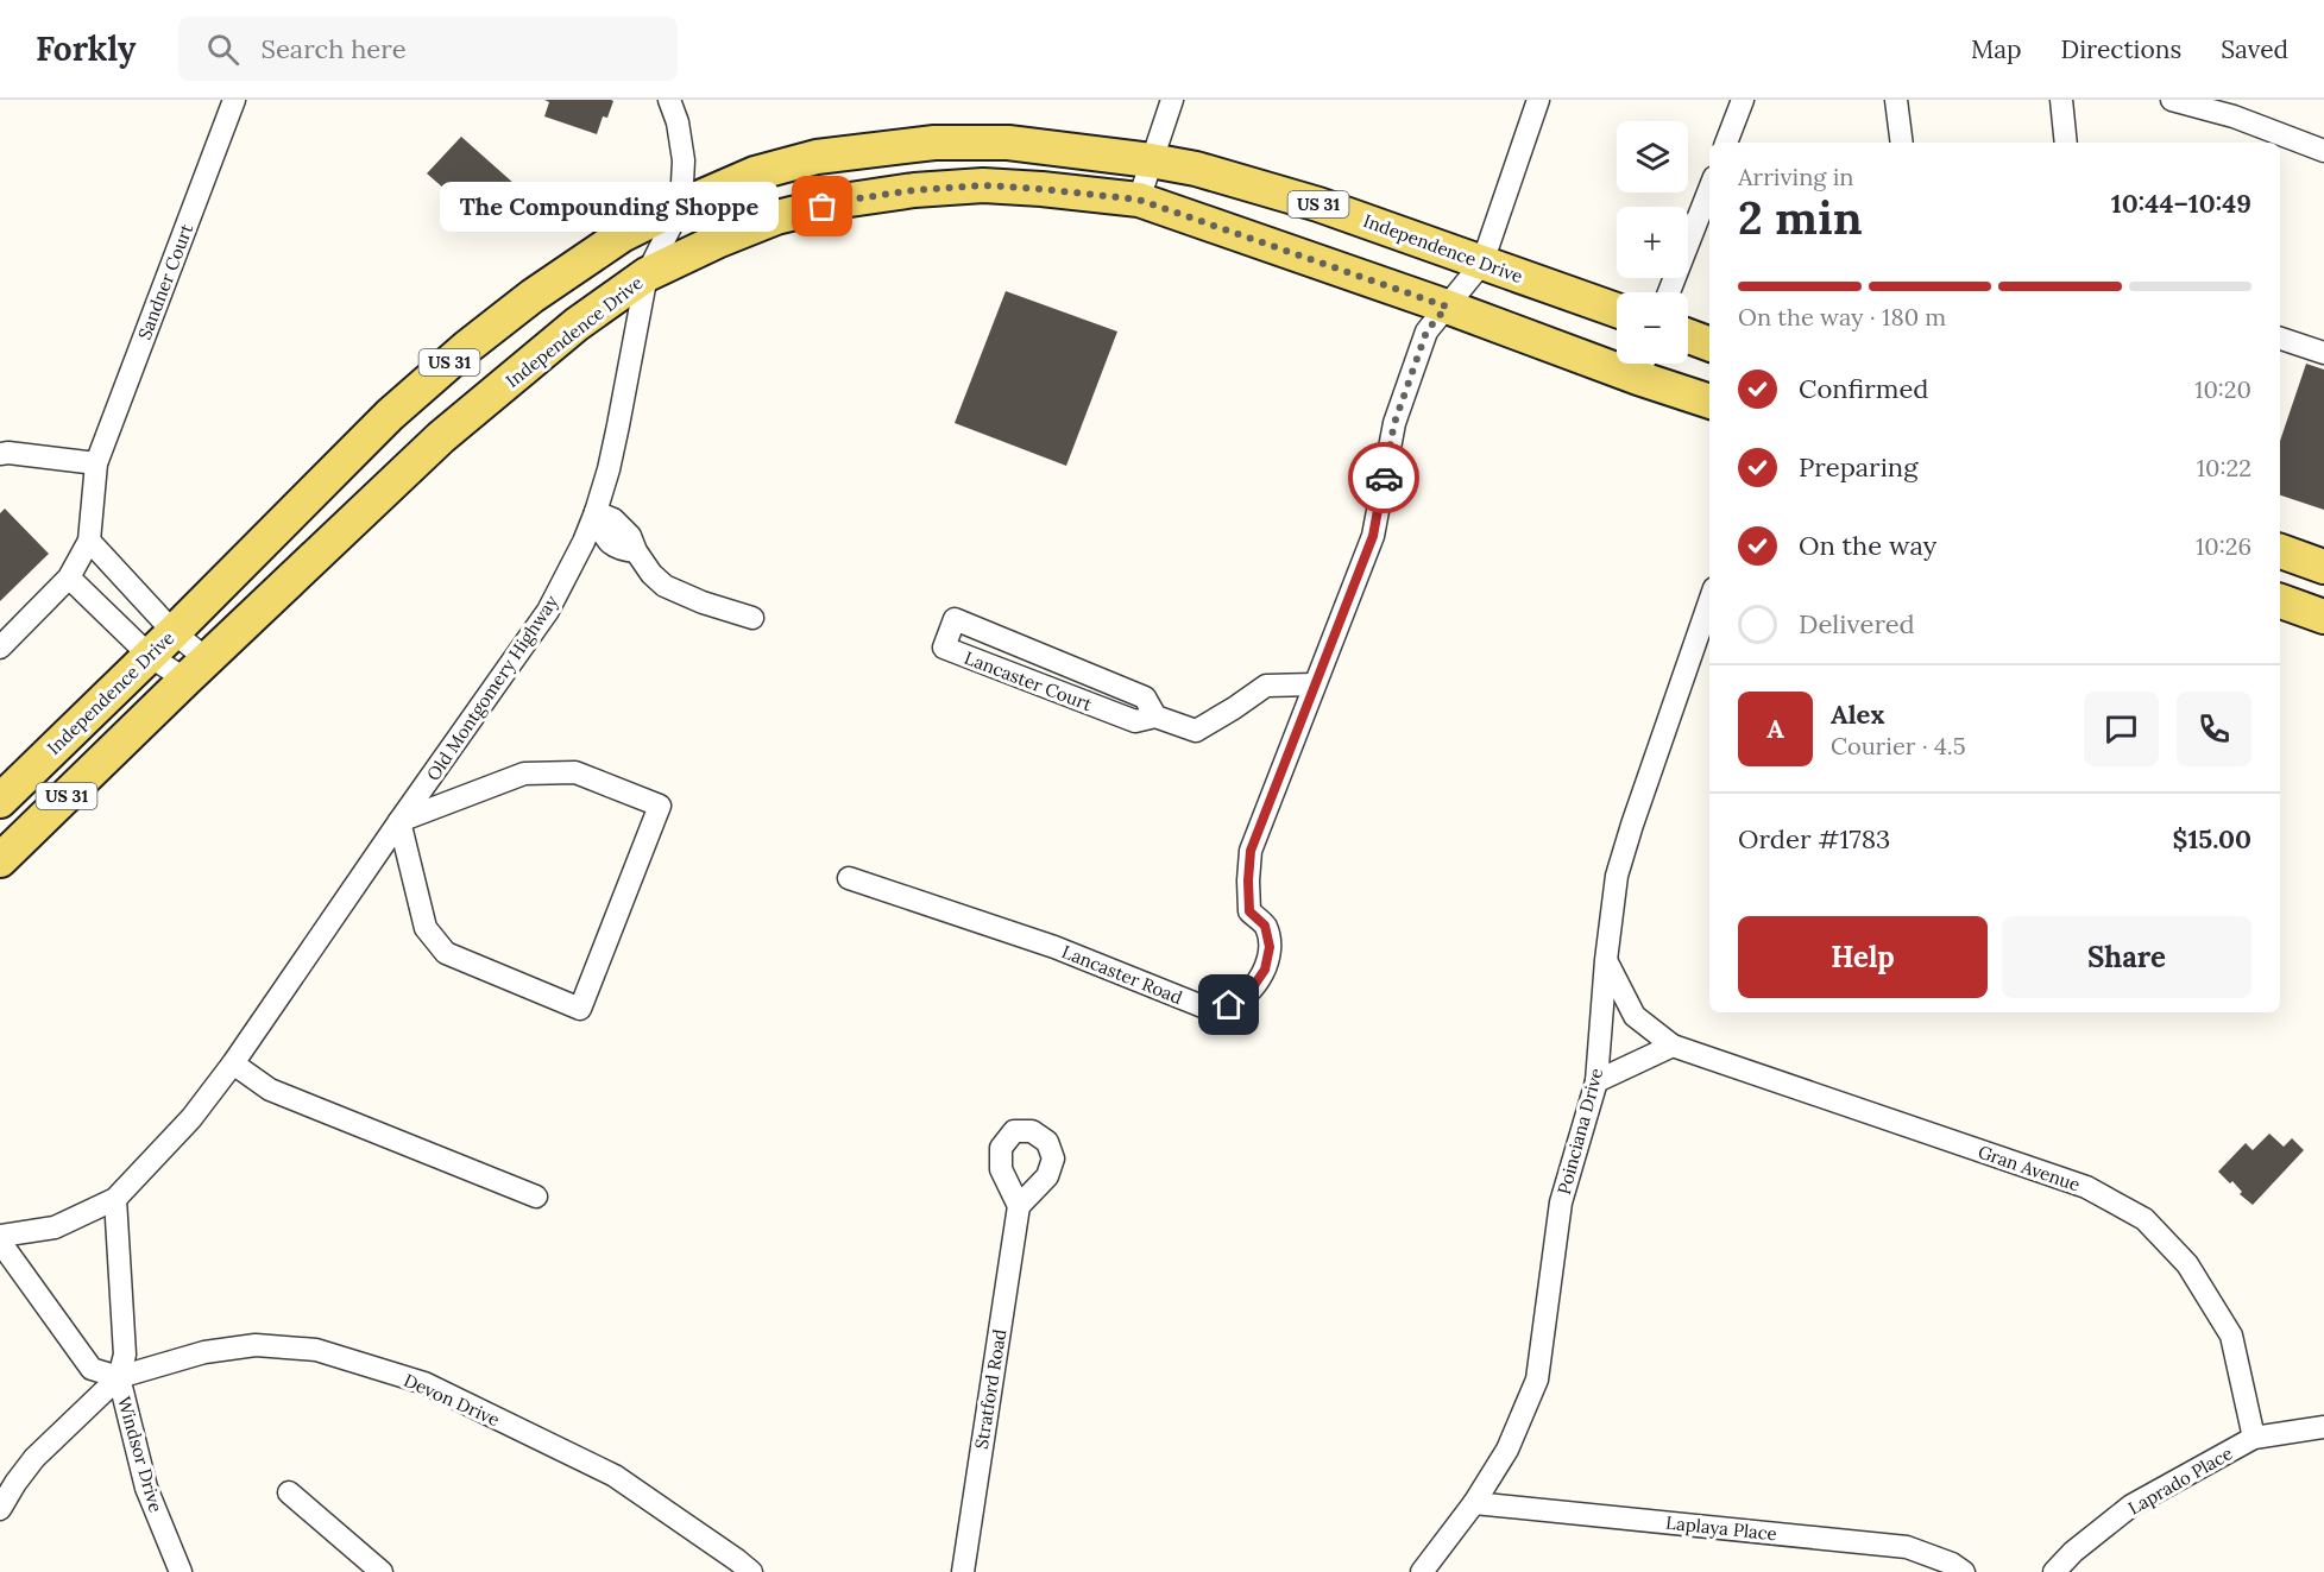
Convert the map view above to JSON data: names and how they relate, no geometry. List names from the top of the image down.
{
  "streets": {
    "main road": ["US 31", "Independence Drive"],
    "street": [
      "Sandner Court",
      "Lancaster Court",
      "Old Montgomery Highway",
      "Lancaster Road",
      "Poinciana Drive",
      "Gran Avenue",
      "Stratford Road",
      "Devon Drive",
      "Windsor Drive",
      "Laprado Place",
      "Laplaya Place"
    ]
  },
  "crossings": [
    ["Independence Drive", "Old Montgomery Highway"],
    ["Independence Drive", "Lancaster Road"],
    ["Lancaster Court", "Lancaster Road"],
    ["Old Montgomery Highway", "Windsor Drive"],
    ["Poinciana Drive", "Gran Avenue"],
    ["Poinciana Drive", "Laplaya Place"],
    ["Gran Avenue", "Laprado Place"],
    ["Devon Drive", "Windsor Drive"]
  ],
  "places": ["The Compounding Shoppe"],
  "page": {
    "header": "Forkly",
    "search": "Search here",
    "nav": ["Map", "Directions", "Saved"],
    "map_buttons": ["+", "−"],
    "heading": ["2 min", "Arriving in", "10:44–10:49"],
    "panel": [
      "Alex",
      "Courier · 4.5",
      "Order #1783",
      "$15.00"
    ],
    "bubble": "The Compounding Shoppe",
    "bar": "On the way · 180 m",
    "list": [
      ["Confirmed", "10:20"],
      ["Preparing", "10:22"],
      ["On the way", "10:26"],
      "Delivered"
    ],
    "round": "A",
    "buttons": ["Help", "Share"]
  }
}
